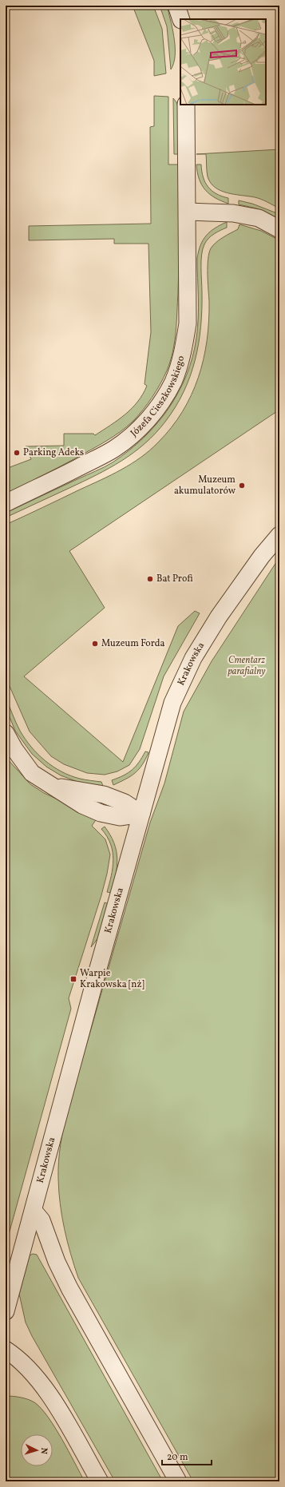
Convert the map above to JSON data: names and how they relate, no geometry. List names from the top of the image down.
{
  "streets": {
    "street": ["Józefa Cieszkowskiego", "Krakowska"]
  },
  "parks": ["Cmentarz parafialny"],
  "places": {
    "other": [
      "Parking Adeks",
      "Muzeum akumulatorów",
      "Bat Profi",
      "Muzeum Forda"
    ],
    "transit": ["Warpie Krakowska [nż]"]
  },
  "scale_bar": "20 m",
  "north": "right"
}
